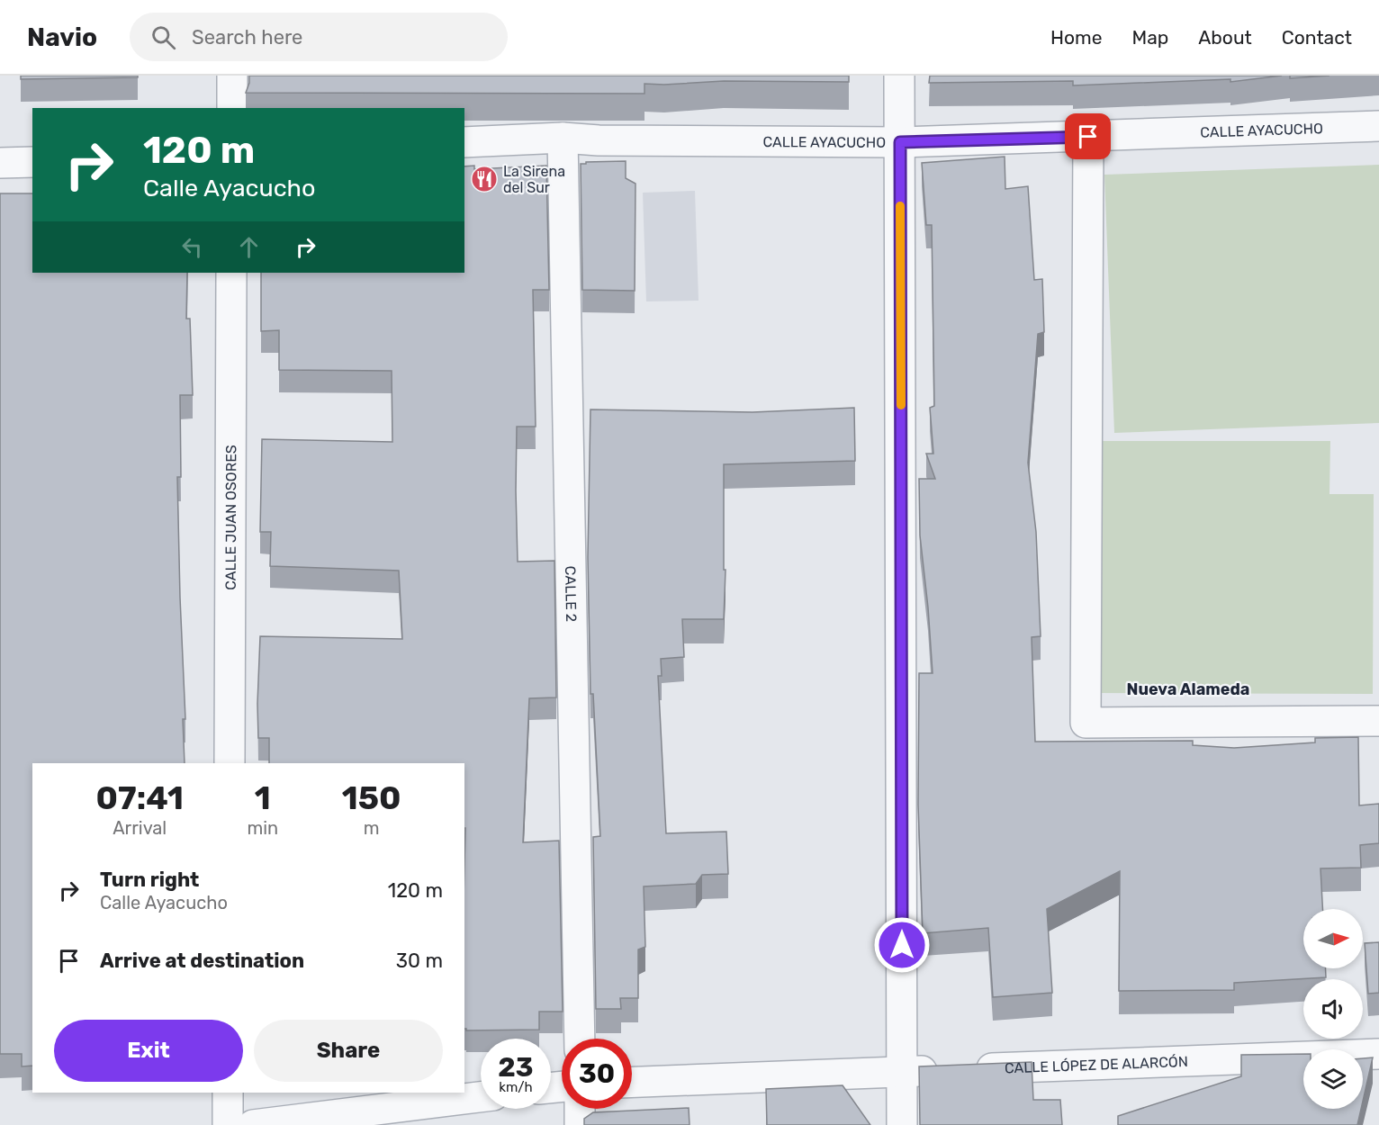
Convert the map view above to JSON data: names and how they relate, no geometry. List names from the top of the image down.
{
  "streets": {
    "street": [
      "CALLE AYACUCHO",
      "CALLE JUAN OSORES",
      "CALLE 2",
      "CALLE LÓPEZ DE ALARCÓN"
    ]
  },
  "crossings": [
    ["CALLE AYACUCHO", "CALLE 2"]
  ],
  "districts": ["Nueva Alameda"],
  "places": {
    "restaurant": ["La Sirena del Sur"]
  },
  "north": "right",
  "page": {
    "header": "Navio",
    "search": "Search here",
    "nav": [
      "Home",
      "Map",
      "About",
      "Contact"
    ],
    "turn": ["120 m", "Calle Ayacucho"],
    "eta": [
      "07:41",
      "Arrival",
      "1",
      "min",
      "150",
      "m"
    ],
    "list": [
      {
        "name": "Turn right",
        "note": "Calle Ayacucho",
        "value": "120 m"
      },
      {
        "name": "Arrive at destination",
        "value": "30 m"
      }
    ],
    "buttons": ["Exit", "Share"],
    "speed": "23 km/h",
    "limit": "30"
  }
}
